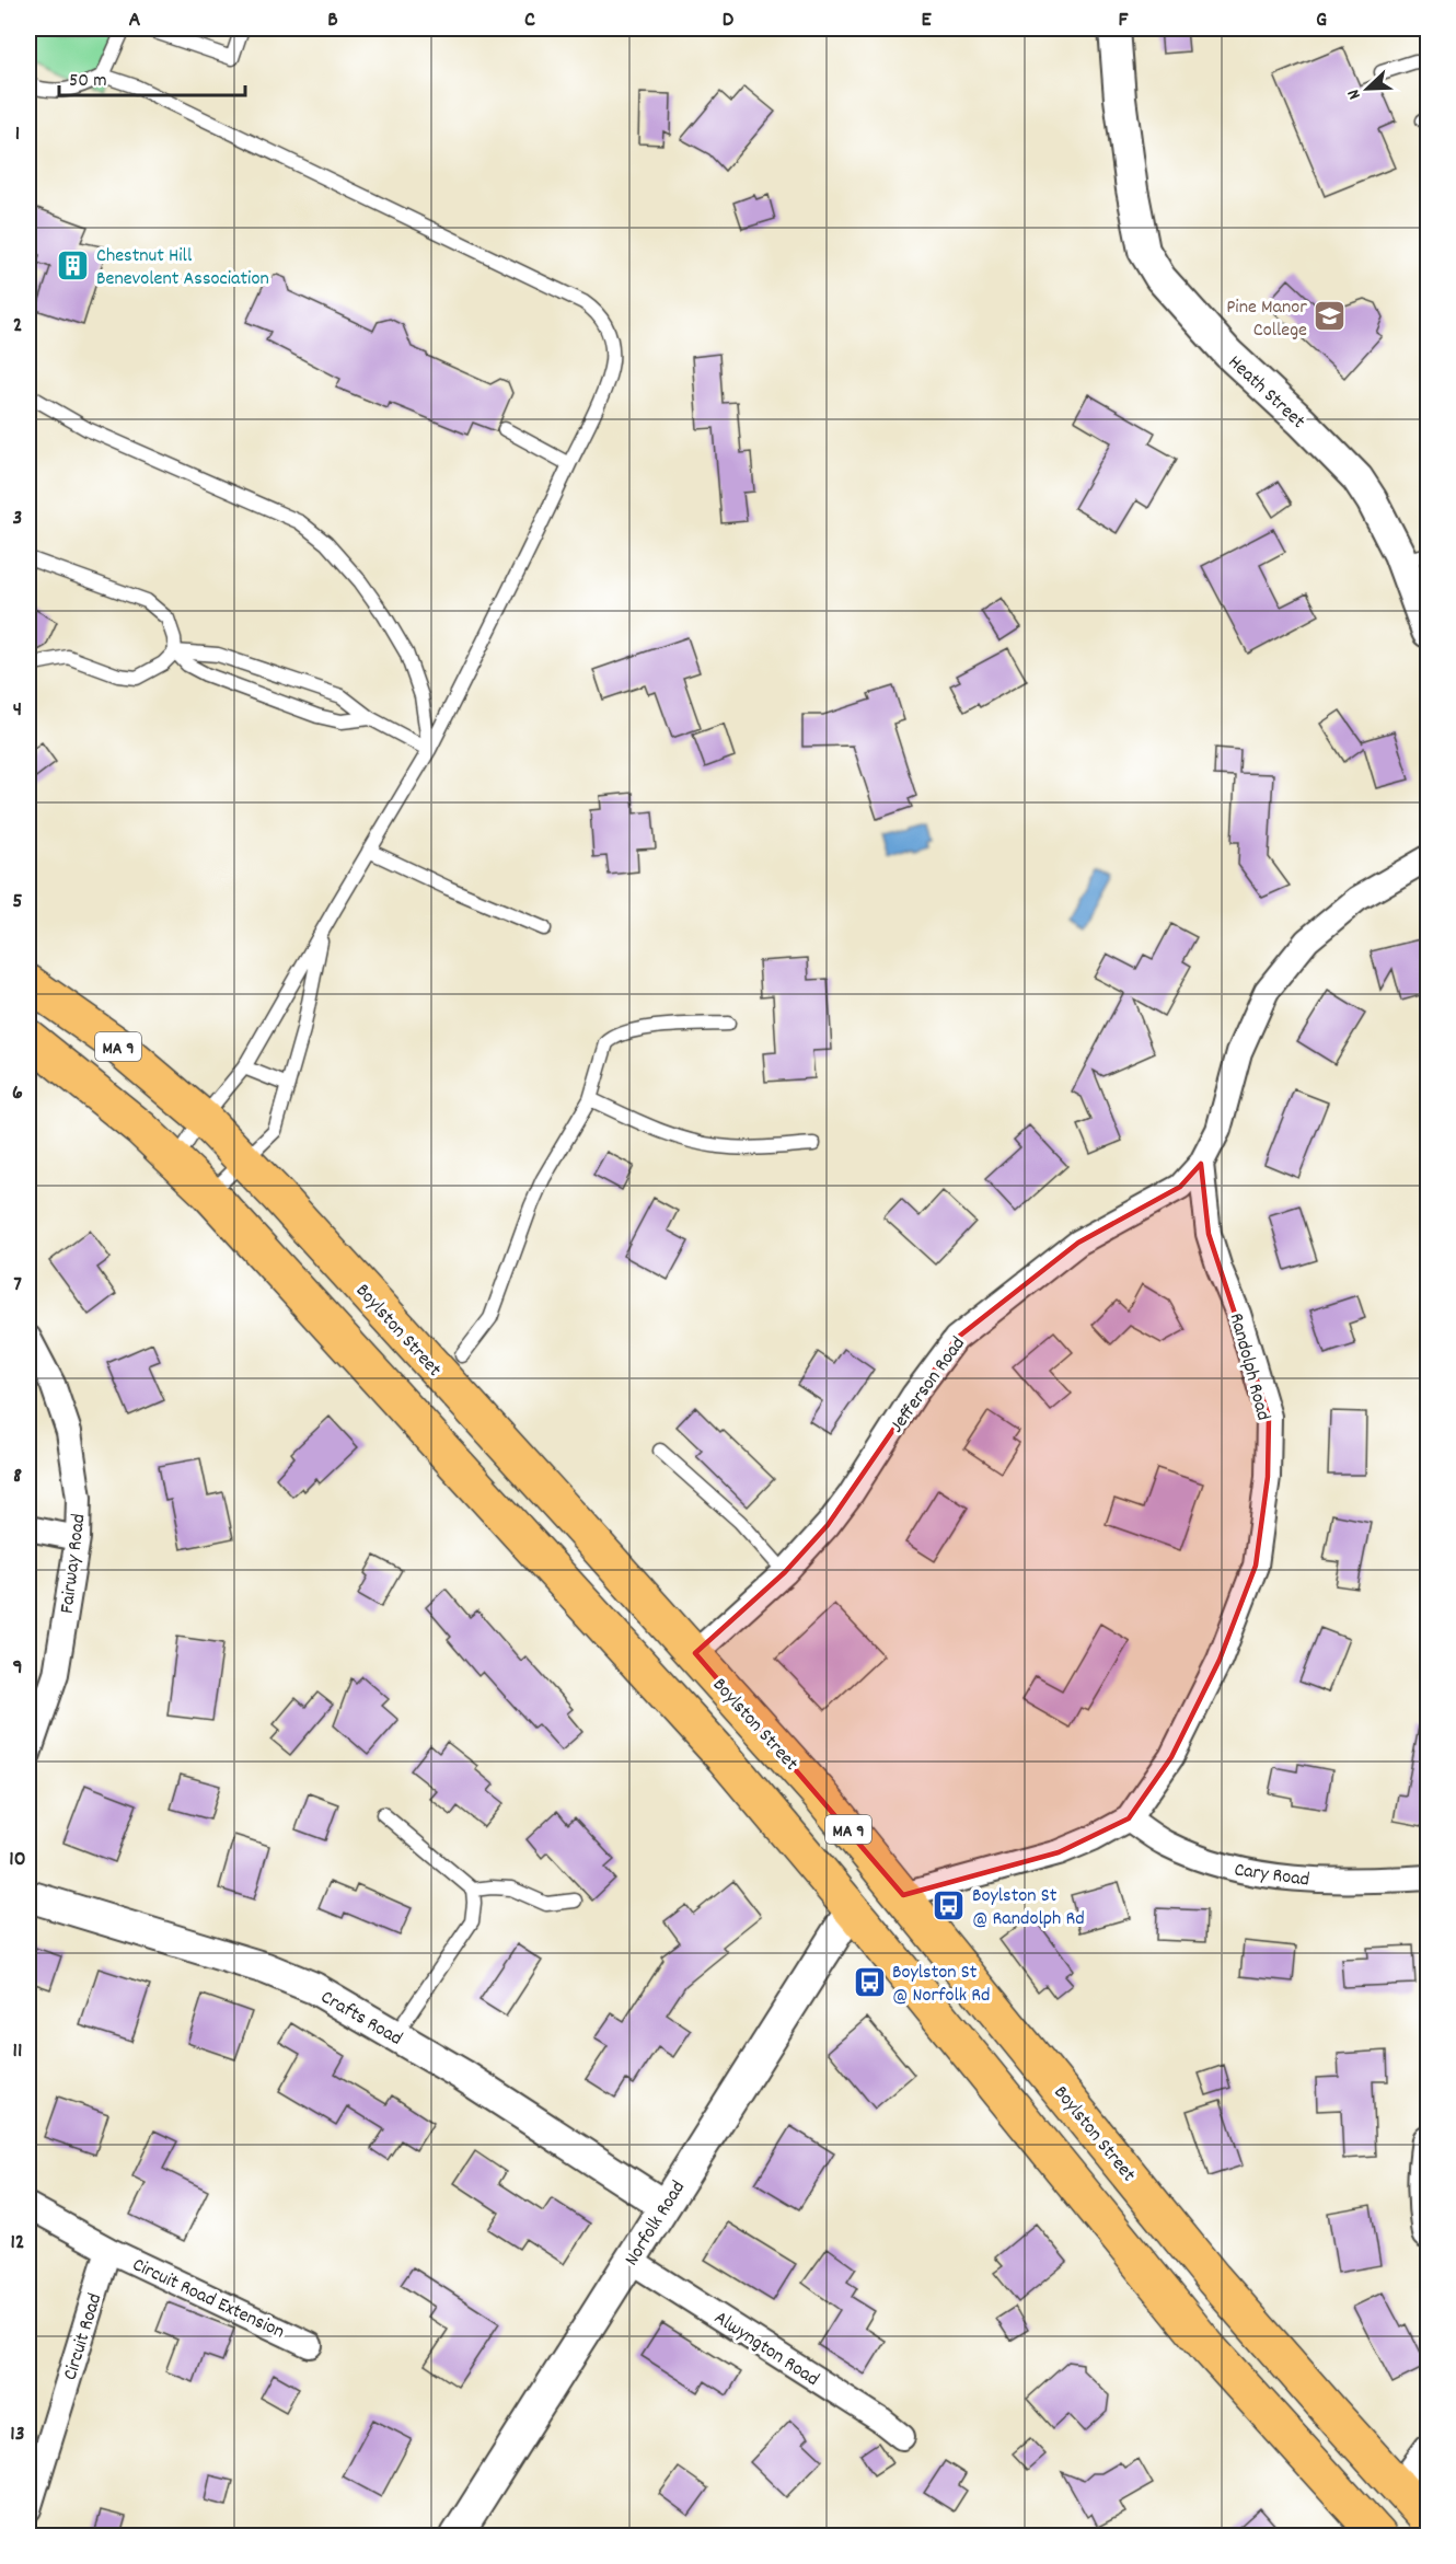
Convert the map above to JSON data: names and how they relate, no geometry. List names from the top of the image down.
{
  "streets": {
    "highway": ["MA 9", "Boylston Street"],
    "street": [
      "Heath Street",
      "Randolph Road",
      "Jefferson Road",
      "Fairway Road",
      "Cary Road",
      "Crafts Road",
      "Norfolk Road",
      "Circuit Road Extension",
      "Circuit Road",
      "Alwyngton Road"
    ]
  },
  "crossings": [
    ["MA 9", "Norfolk Road"],
    ["Boylston Street", "Randolph Road"],
    ["Boylston Street", "Jefferson Road"],
    ["Randolph Road", "Jefferson Road"],
    ["Randolph Road", "Cary Road"],
    ["Crafts Road", "Norfolk Road"],
    ["Norfolk Road", "Alwyngton Road"],
    ["Circuit Road Extension", "Circuit Road"]
  ],
  "places": {
    "building": ["Chestnut Hill Benevolent Association"],
    "school or university": ["Pine Manor College"],
    "bus stop": ["Boylston St @ Randolph Rd", "Boylston St @ Norfolk Rd"]
  },
  "scale_bar": "50 m",
  "north": "bottom left",
  "grid": {
    "columns": [
      "A",
      "B",
      "C",
      "D",
      "E",
      "F",
      "G"
    ],
    "rows": [
      "1",
      "2",
      "3",
      "4",
      "5",
      "6",
      "7",
      "8",
      "9",
      "10",
      "11",
      "12",
      "13"
    ]
  }
}
